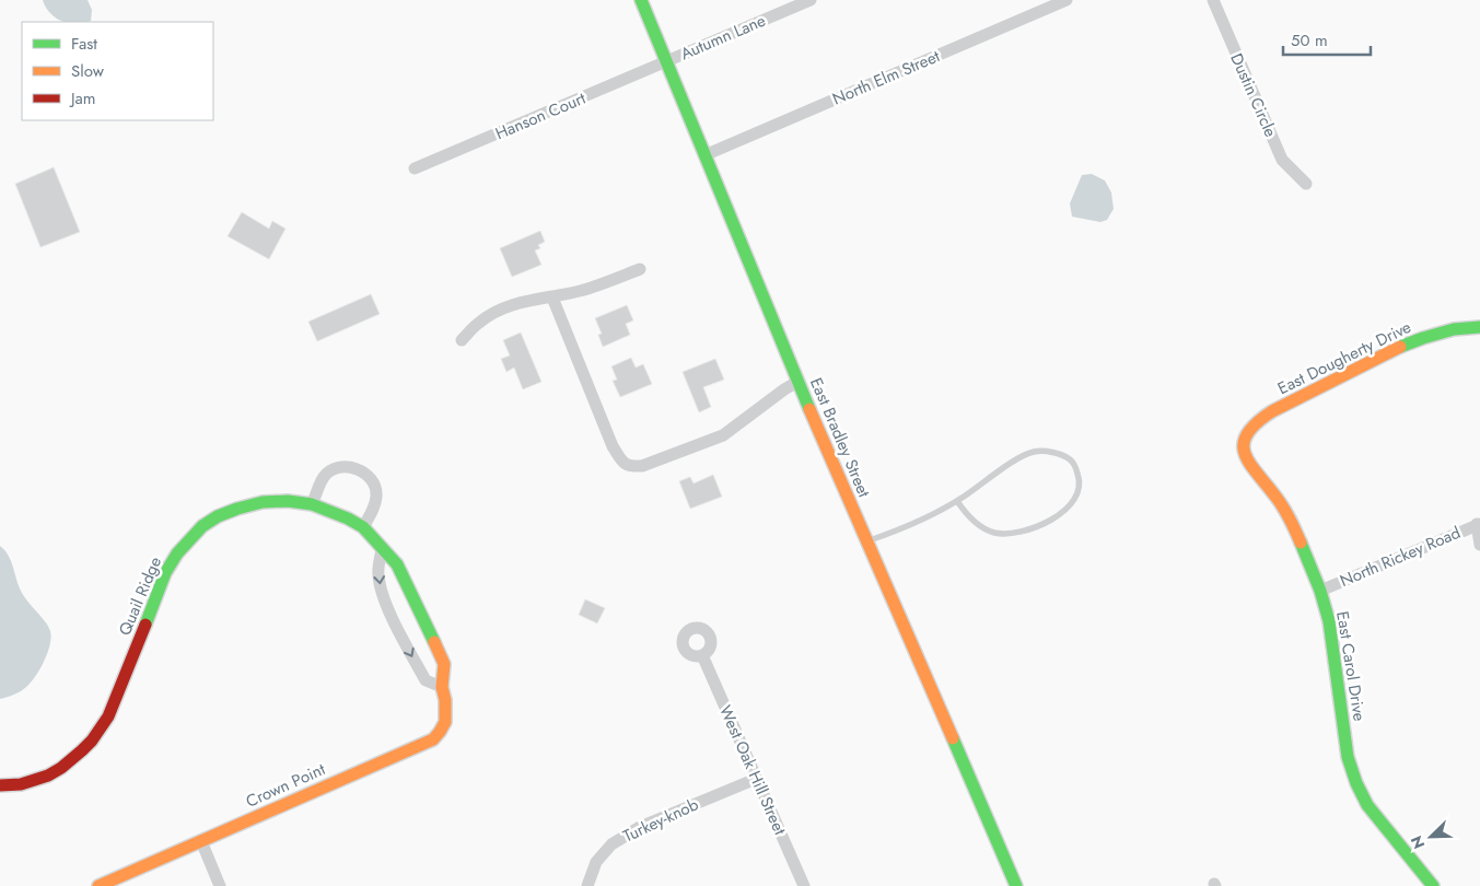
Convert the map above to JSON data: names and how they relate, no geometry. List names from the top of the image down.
{
  "streets": {
    "street": [
      "Autumn Lane",
      "North Elm Street",
      "Dustin Circle",
      "Hanson Court",
      "East Dougherty Drive",
      "East Bradley Street",
      "North Rickey Road",
      "Quail Ridge",
      "East Carol Drive",
      "West Oak Hill Street",
      "Crown Point",
      "Turkey-knob"
    ]
  },
  "crossings": [
    ["Autumn Lane", "Hanson Court"],
    ["Autumn Lane", "East Bradley Street"],
    ["North Elm Street", "East Bradley Street"],
    ["Hanson Court", "East Bradley Street"],
    ["East Dougherty Drive", "East Carol Drive"],
    ["North Rickey Road", "East Carol Drive"],
    ["Quail Ridge", "Crown Point"],
    ["West Oak Hill Street", "Turkey-knob"]
  ],
  "legend": ["Fast", "Slow", "Jam"],
  "scale_bar": "50 m",
  "north": "bottom left"
}
